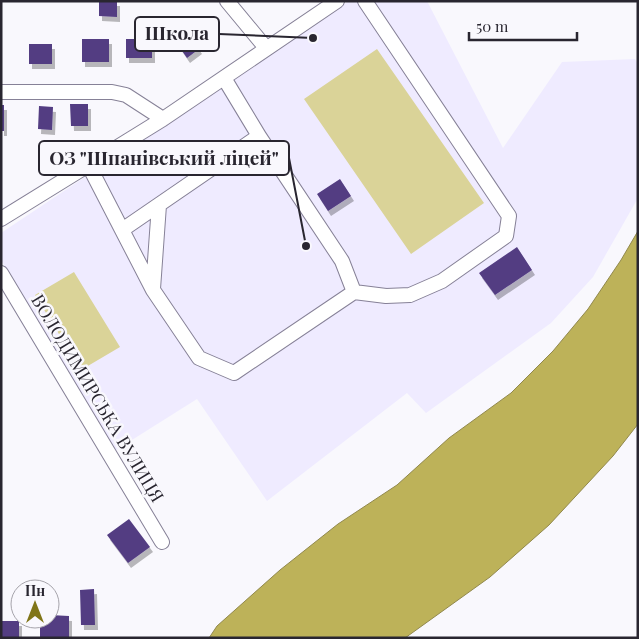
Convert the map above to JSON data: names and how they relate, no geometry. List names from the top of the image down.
{
  "streets": {
    "street": ["ВОЛОДИМИРСЬКА ВУЛИЦЯ"]
  },
  "places": ["Школа", "ОЗ \"Шпанівський ліцей\""],
  "scale_bar": "50 m",
  "north": "top"
}
